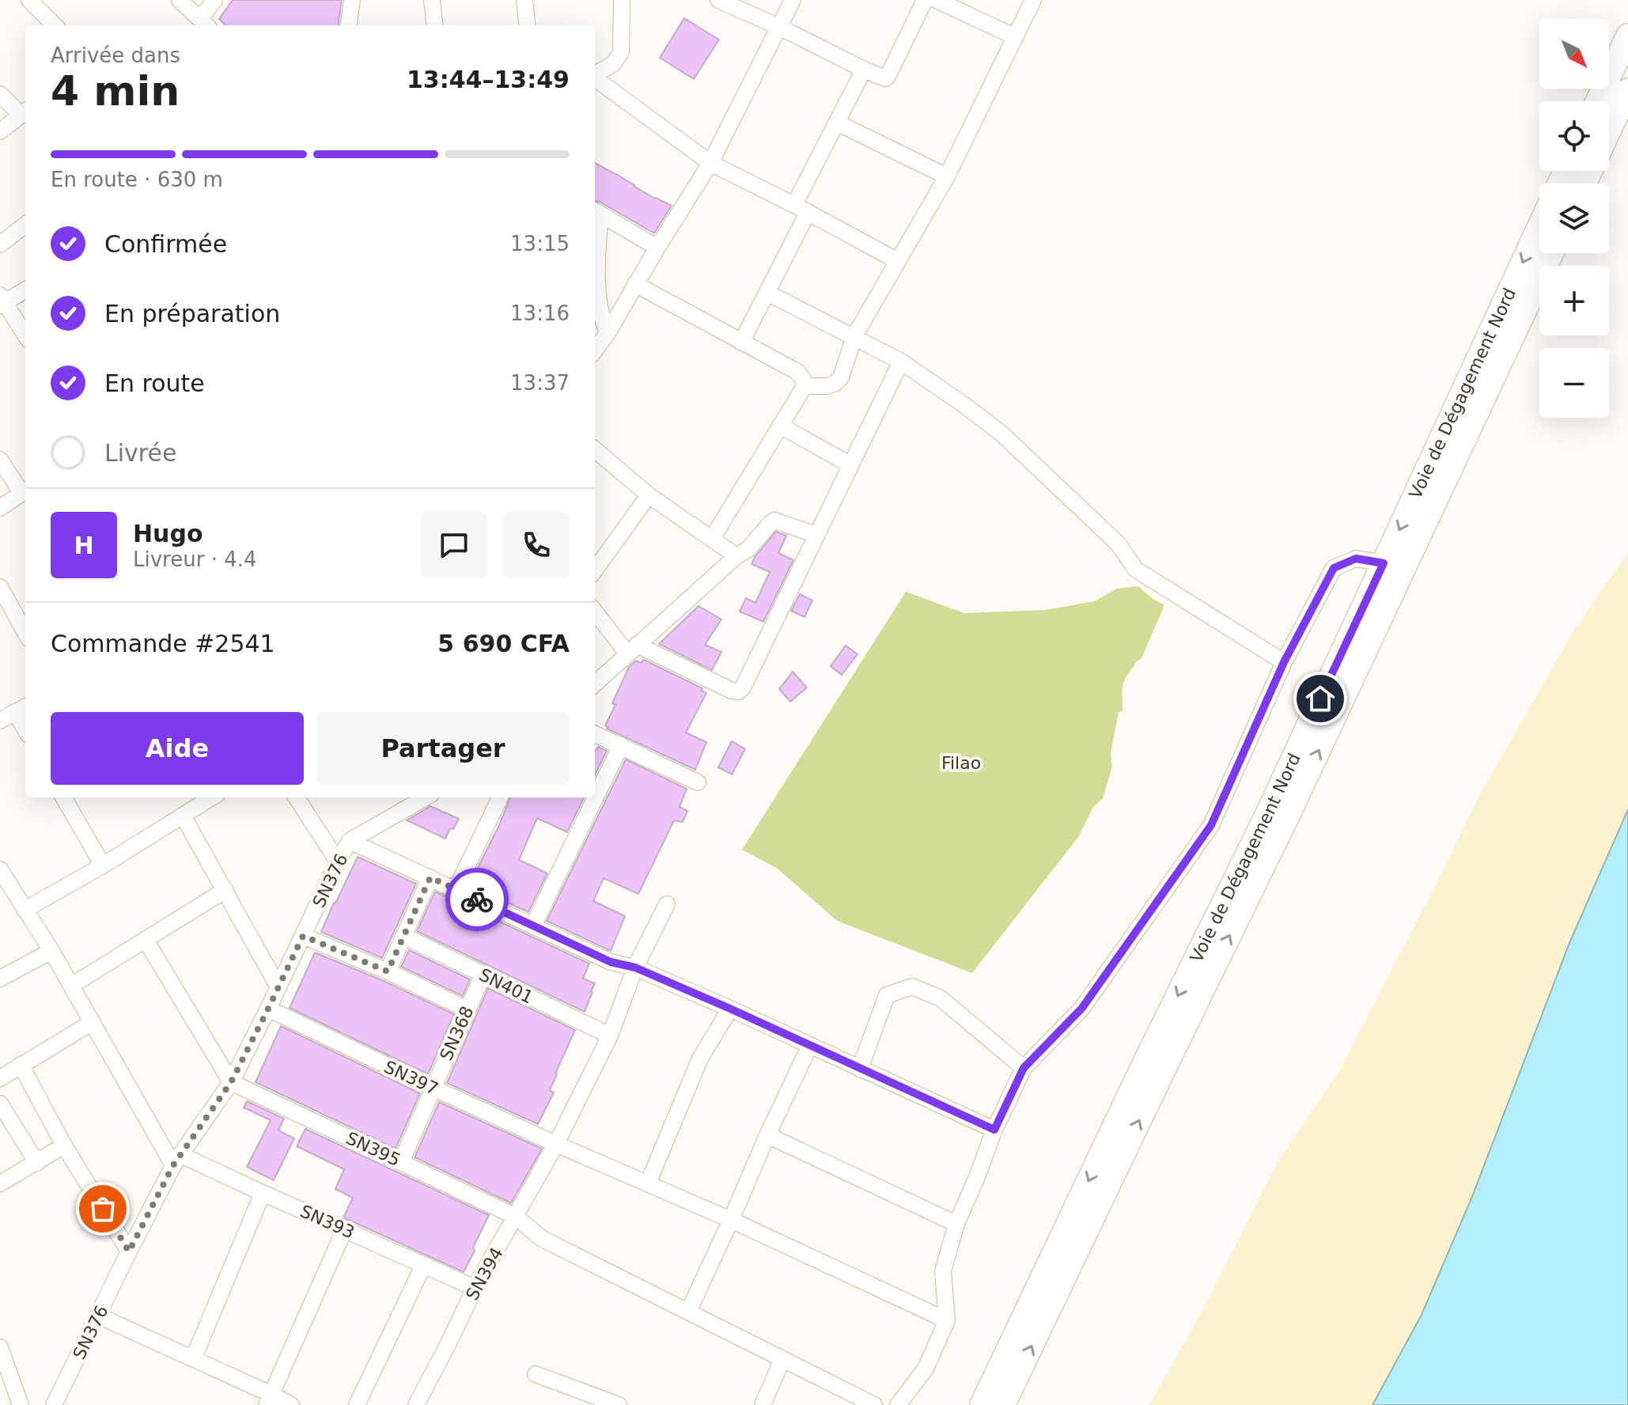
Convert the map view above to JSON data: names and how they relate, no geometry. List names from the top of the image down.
{
  "streets": {
    "highway": ["Voie de Dégagement Nord"],
    "street": [
      "SN376",
      "SN401",
      "SN368",
      "SN397",
      "SN395",
      "SN393",
      "SN394"
    ]
  },
  "crossings": [
    ["SN376", "SN397"],
    ["SN376", "SN395"],
    ["SN376", "SN393"],
    ["SN401", "SN368"],
    ["SN401", "SN394"],
    ["SN368", "SN397"],
    ["SN368", "SN395"],
    ["SN397", "SN394"],
    ["SN395", "SN394"],
    ["SN393", "SN394"]
  ],
  "parks": ["Filao"],
  "north": "bottom right",
  "page": {
    "map_buttons": ["+", "−"],
    "heading": ["4 min", "Arrivée dans", "13:44–13:49"],
    "panel": [
      "Hugo",
      "Livreur · 4.4",
      "Commande #2541",
      "5 690 CFA"
    ],
    "bar": "En route · 630 m",
    "list": [
      ["Confirmée", "13:15"],
      ["En préparation", "13:16"],
      ["En route", "13:37"],
      "Livrée"
    ],
    "round": "H",
    "buttons": ["Aide", "Partager"]
  }
}
